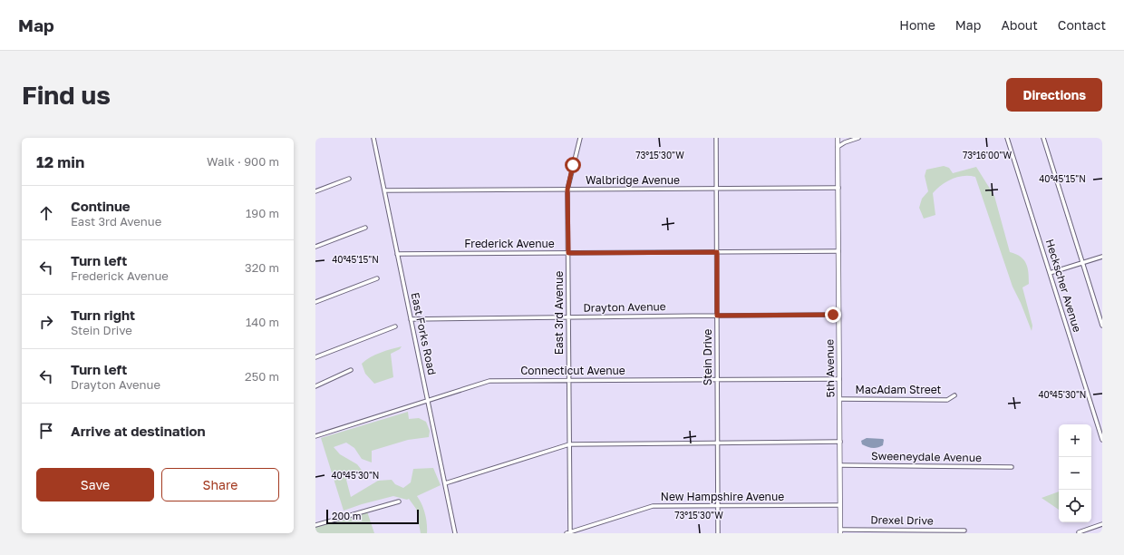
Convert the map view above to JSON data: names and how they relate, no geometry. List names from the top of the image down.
{
  "streets": {
    "main road": ["5th Avenue"],
    "street": [
      "Walbridge Avenue",
      "Frederick Avenue",
      "Heckscher Avenue",
      "Drayton Avenue",
      "East 3rd Avenue",
      "East Forks Road",
      "Stein Drive",
      "Connecticut Avenue",
      "MacAdam Street",
      "Sweeneydale Avenue",
      "New Hampshire Avenue",
      "Drexel Drive"
    ]
  },
  "crossings": [
    ["Walbridge Avenue", "East 3rd Avenue"],
    ["Walbridge Avenue", "East Forks Road"],
    ["Walbridge Avenue", "Stein Drive"],
    ["Walbridge Avenue", "5th Avenue"],
    ["Frederick Avenue", "East 3rd Avenue"],
    ["Frederick Avenue", "East Forks Road"],
    ["Frederick Avenue", "Stein Drive"],
    ["Frederick Avenue", "5th Avenue"],
    ["Drayton Avenue", "East 3rd Avenue"],
    ["Drayton Avenue", "East Forks Road"],
    ["Drayton Avenue", "Stein Drive"],
    ["Drayton Avenue", "5th Avenue"],
    ["East 3rd Avenue", "Connecticut Avenue"],
    ["East 3rd Avenue", "New Hampshire Avenue"],
    ["East Forks Road", "Connecticut Avenue"],
    ["Stein Drive", "Connecticut Avenue"],
    ["Stein Drive", "New Hampshire Avenue"],
    ["5th Avenue", "Connecticut Avenue"],
    ["5th Avenue", "MacAdam Street"],
    ["5th Avenue", "Sweeneydale Avenue"],
    ["5th Avenue", "New Hampshire Avenue"],
    ["5th Avenue", "Drexel Drive"]
  ],
  "scale_bar": "200 m",
  "page": {
    "header": "Map",
    "nav": [
      "Home",
      "Map",
      "About",
      "Contact"
    ],
    "buttons": [
      "Directions",
      ["Save", "Share"]
    ],
    "title": "Find us",
    "heading": ["12 min", "Walk · 900 m"],
    "list": [
      ["Continue", "East 3rd Avenue", "190 m"],
      ["Turn left", "Frederick Avenue", "320 m"],
      ["Turn right", "Stein Drive", "140 m"],
      ["Turn left", "Drayton Avenue", "250 m"],
      "Arrive at destination"
    ],
    "map_buttons": ["+", "−"],
    "scale": "200 m"
  },
  "coordinates": [
    "73°15'30\"W",
    "73°16'00\"W",
    "40°45'15\"N",
    "40°45'30\"N"
  ]
}
